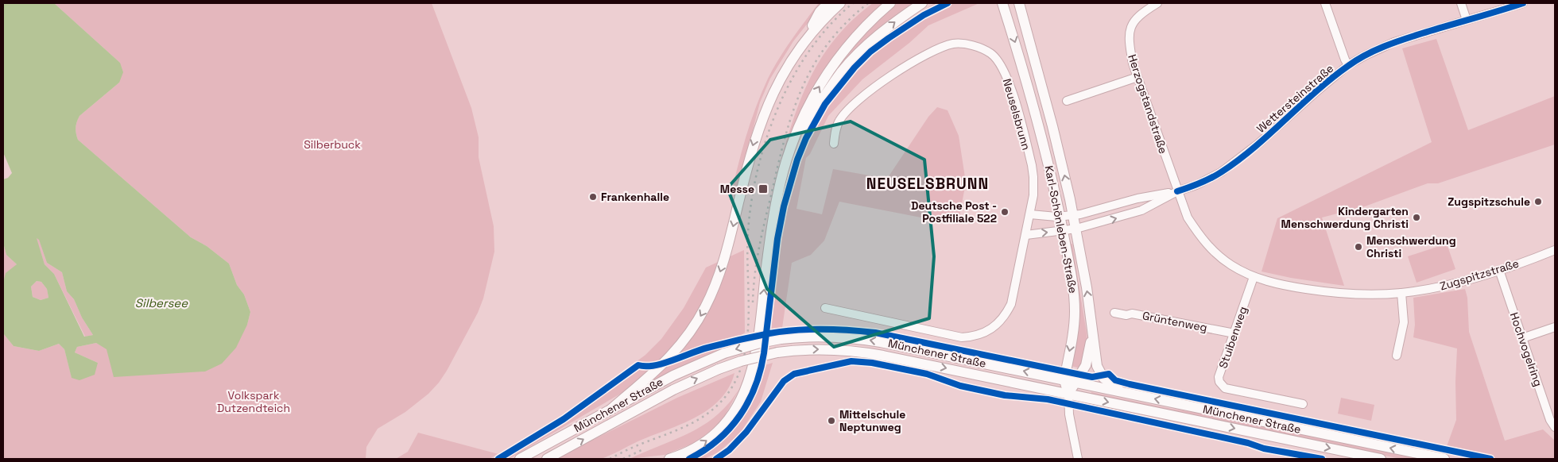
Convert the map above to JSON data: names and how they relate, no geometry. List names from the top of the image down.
{
  "streets": {
    "main road": ["Karl-Schönleben-Straße", "Münchener Straße"],
    "street": [
      "Wettersteinstraße",
      "Herzogstandstraße",
      "Neuselsbrunn",
      "Zugspitzstraße",
      "Grüntenweg",
      "Stuibenweg",
      "Hochvogelring"
    ]
  },
  "crossings": [
    ["Wettersteinstraße", "Herzogstandstraße"],
    ["Wettersteinstraße", "Karl-Schönleben-Straße"],
    ["Wettersteinstraße", "Zugspitzstraße"],
    ["Herzogstandstraße", "Zugspitzstraße"],
    ["Karl-Schönleben-Straße", "Münchener Straße"],
    ["Zugspitzstraße", "Stuibenweg"],
    ["Zugspitzstraße", "Hochvogelring"],
    ["Grüntenweg", "Stuibenweg"]
  ],
  "districts": ["NEUSELSBRUNN"],
  "water": ["Silbersee"],
  "parks": ["Silberbuck", "Volkspark Dutzendteich"],
  "places": {
    "transit": ["Messe"],
    "other": [
      "Frankenhalle",
      "Zugspitzschule",
      "Deutsche Post - Postfiliale 522",
      "Kindergarten Menschwerdung Christi",
      "Menschwerdung Christi",
      "Mittelschule Neptunweg"
    ]
  }
}
